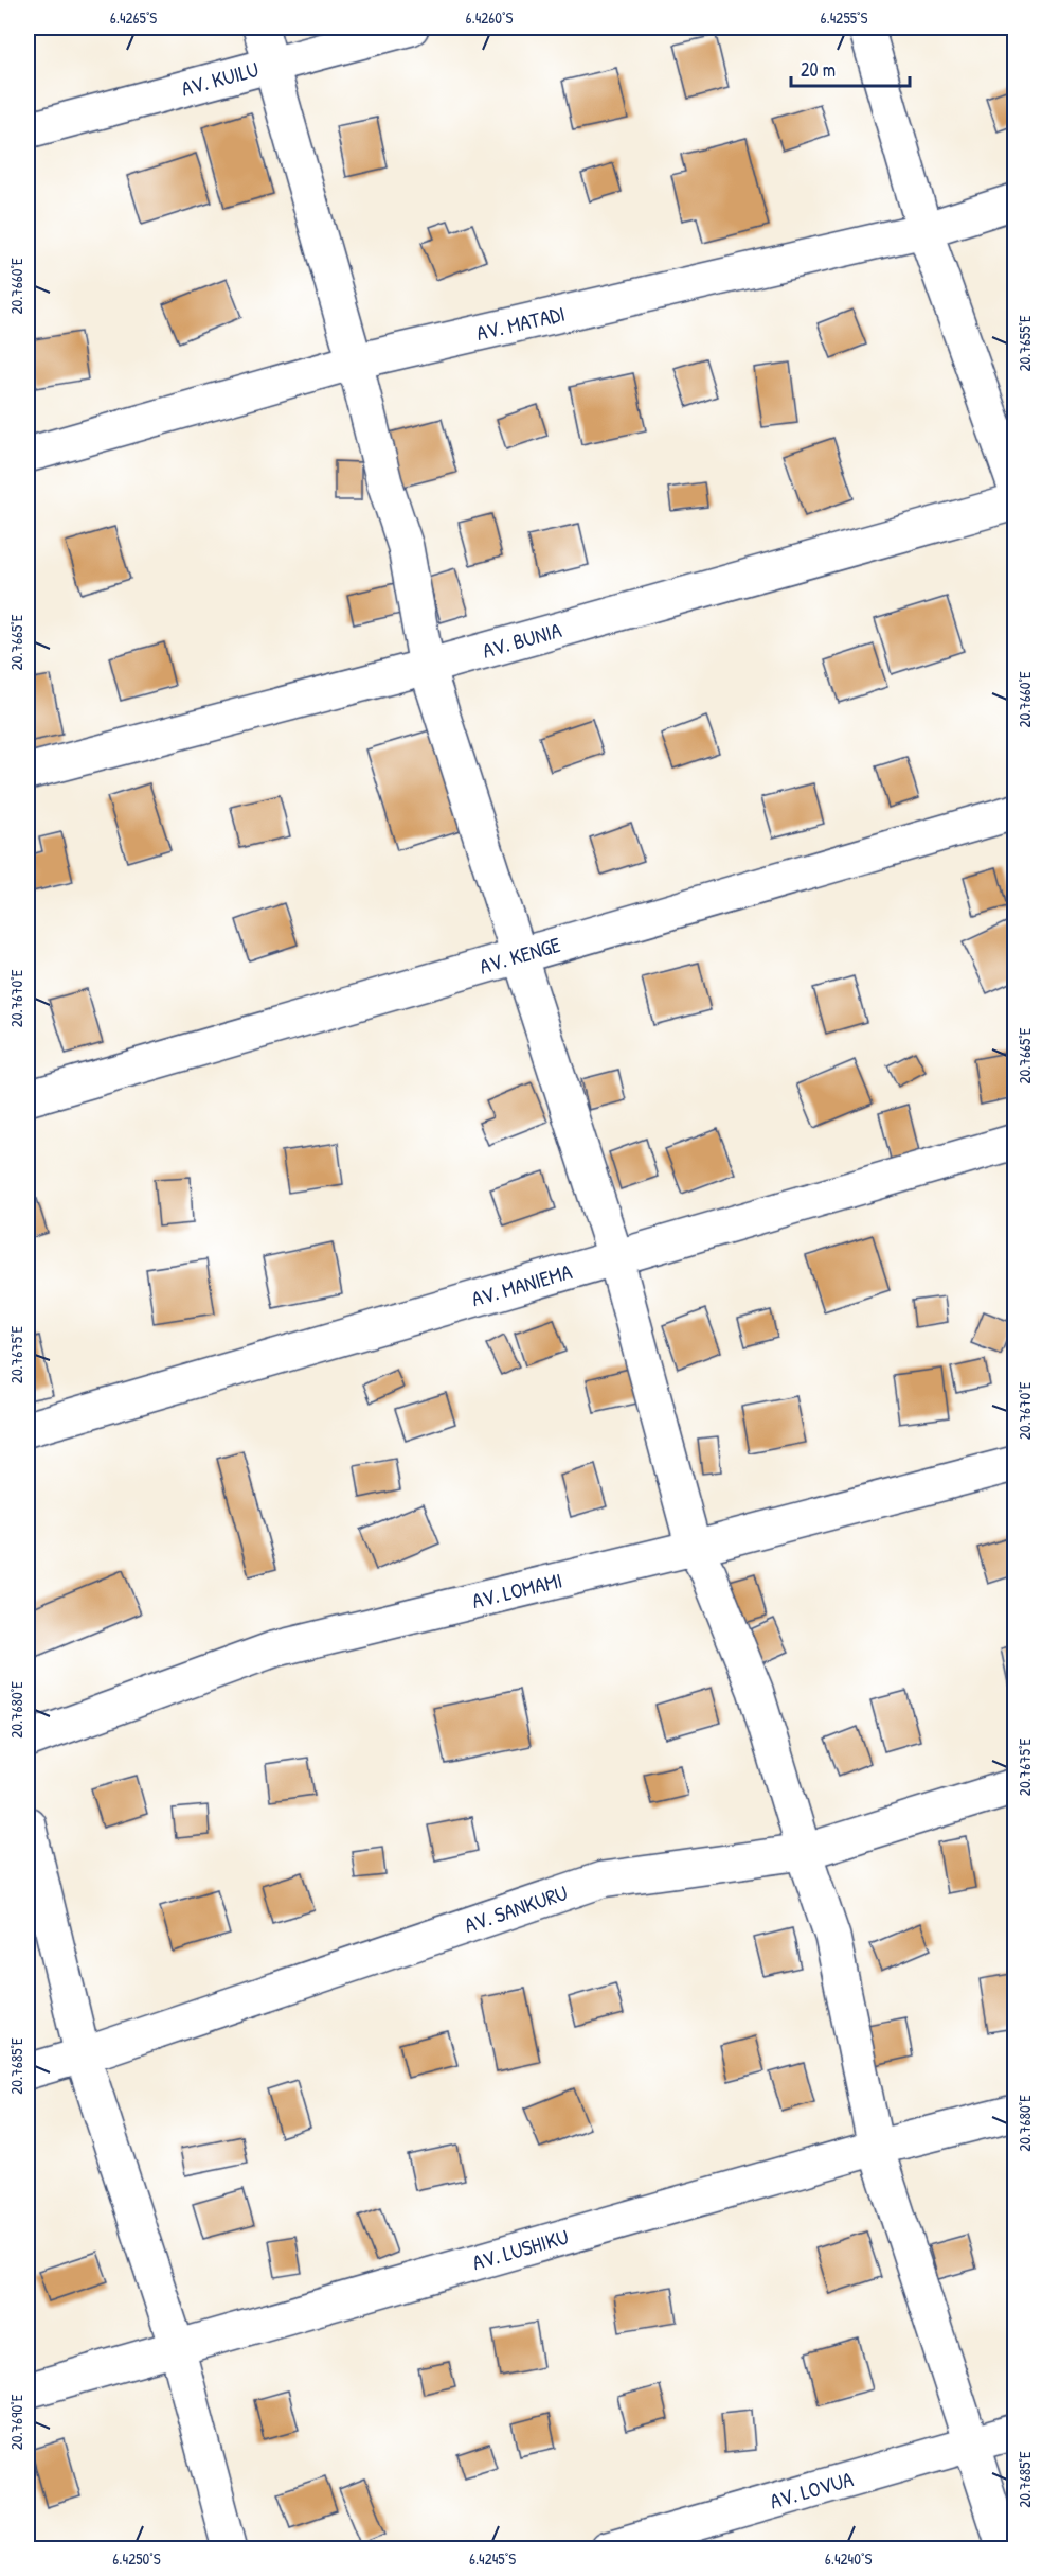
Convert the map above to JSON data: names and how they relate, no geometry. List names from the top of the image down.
{
  "streets": {
    "street": [
      "AV. KUILU",
      "AV. MATADI",
      "AV. BUNIA",
      "AV. KENGE",
      "AV. MANIEMA",
      "AV. LOMAMI",
      "AV. SANKURU",
      "AV. LUSHIKU",
      "AV. LOVUA"
    ]
  },
  "scale_bar": "20 m",
  "coordinates": [
    "6.4265°S",
    "6.4260°S",
    "6.4255°S",
    "20.7660°E",
    "20.7655°E",
    "20.7665°E",
    "20.7670°E",
    "20.7675°E",
    "20.7680°E",
    "20.7685°E",
    "20.7690°E",
    "6.4250°S",
    "6.4245°S",
    "6.4240°S"
  ]
}
